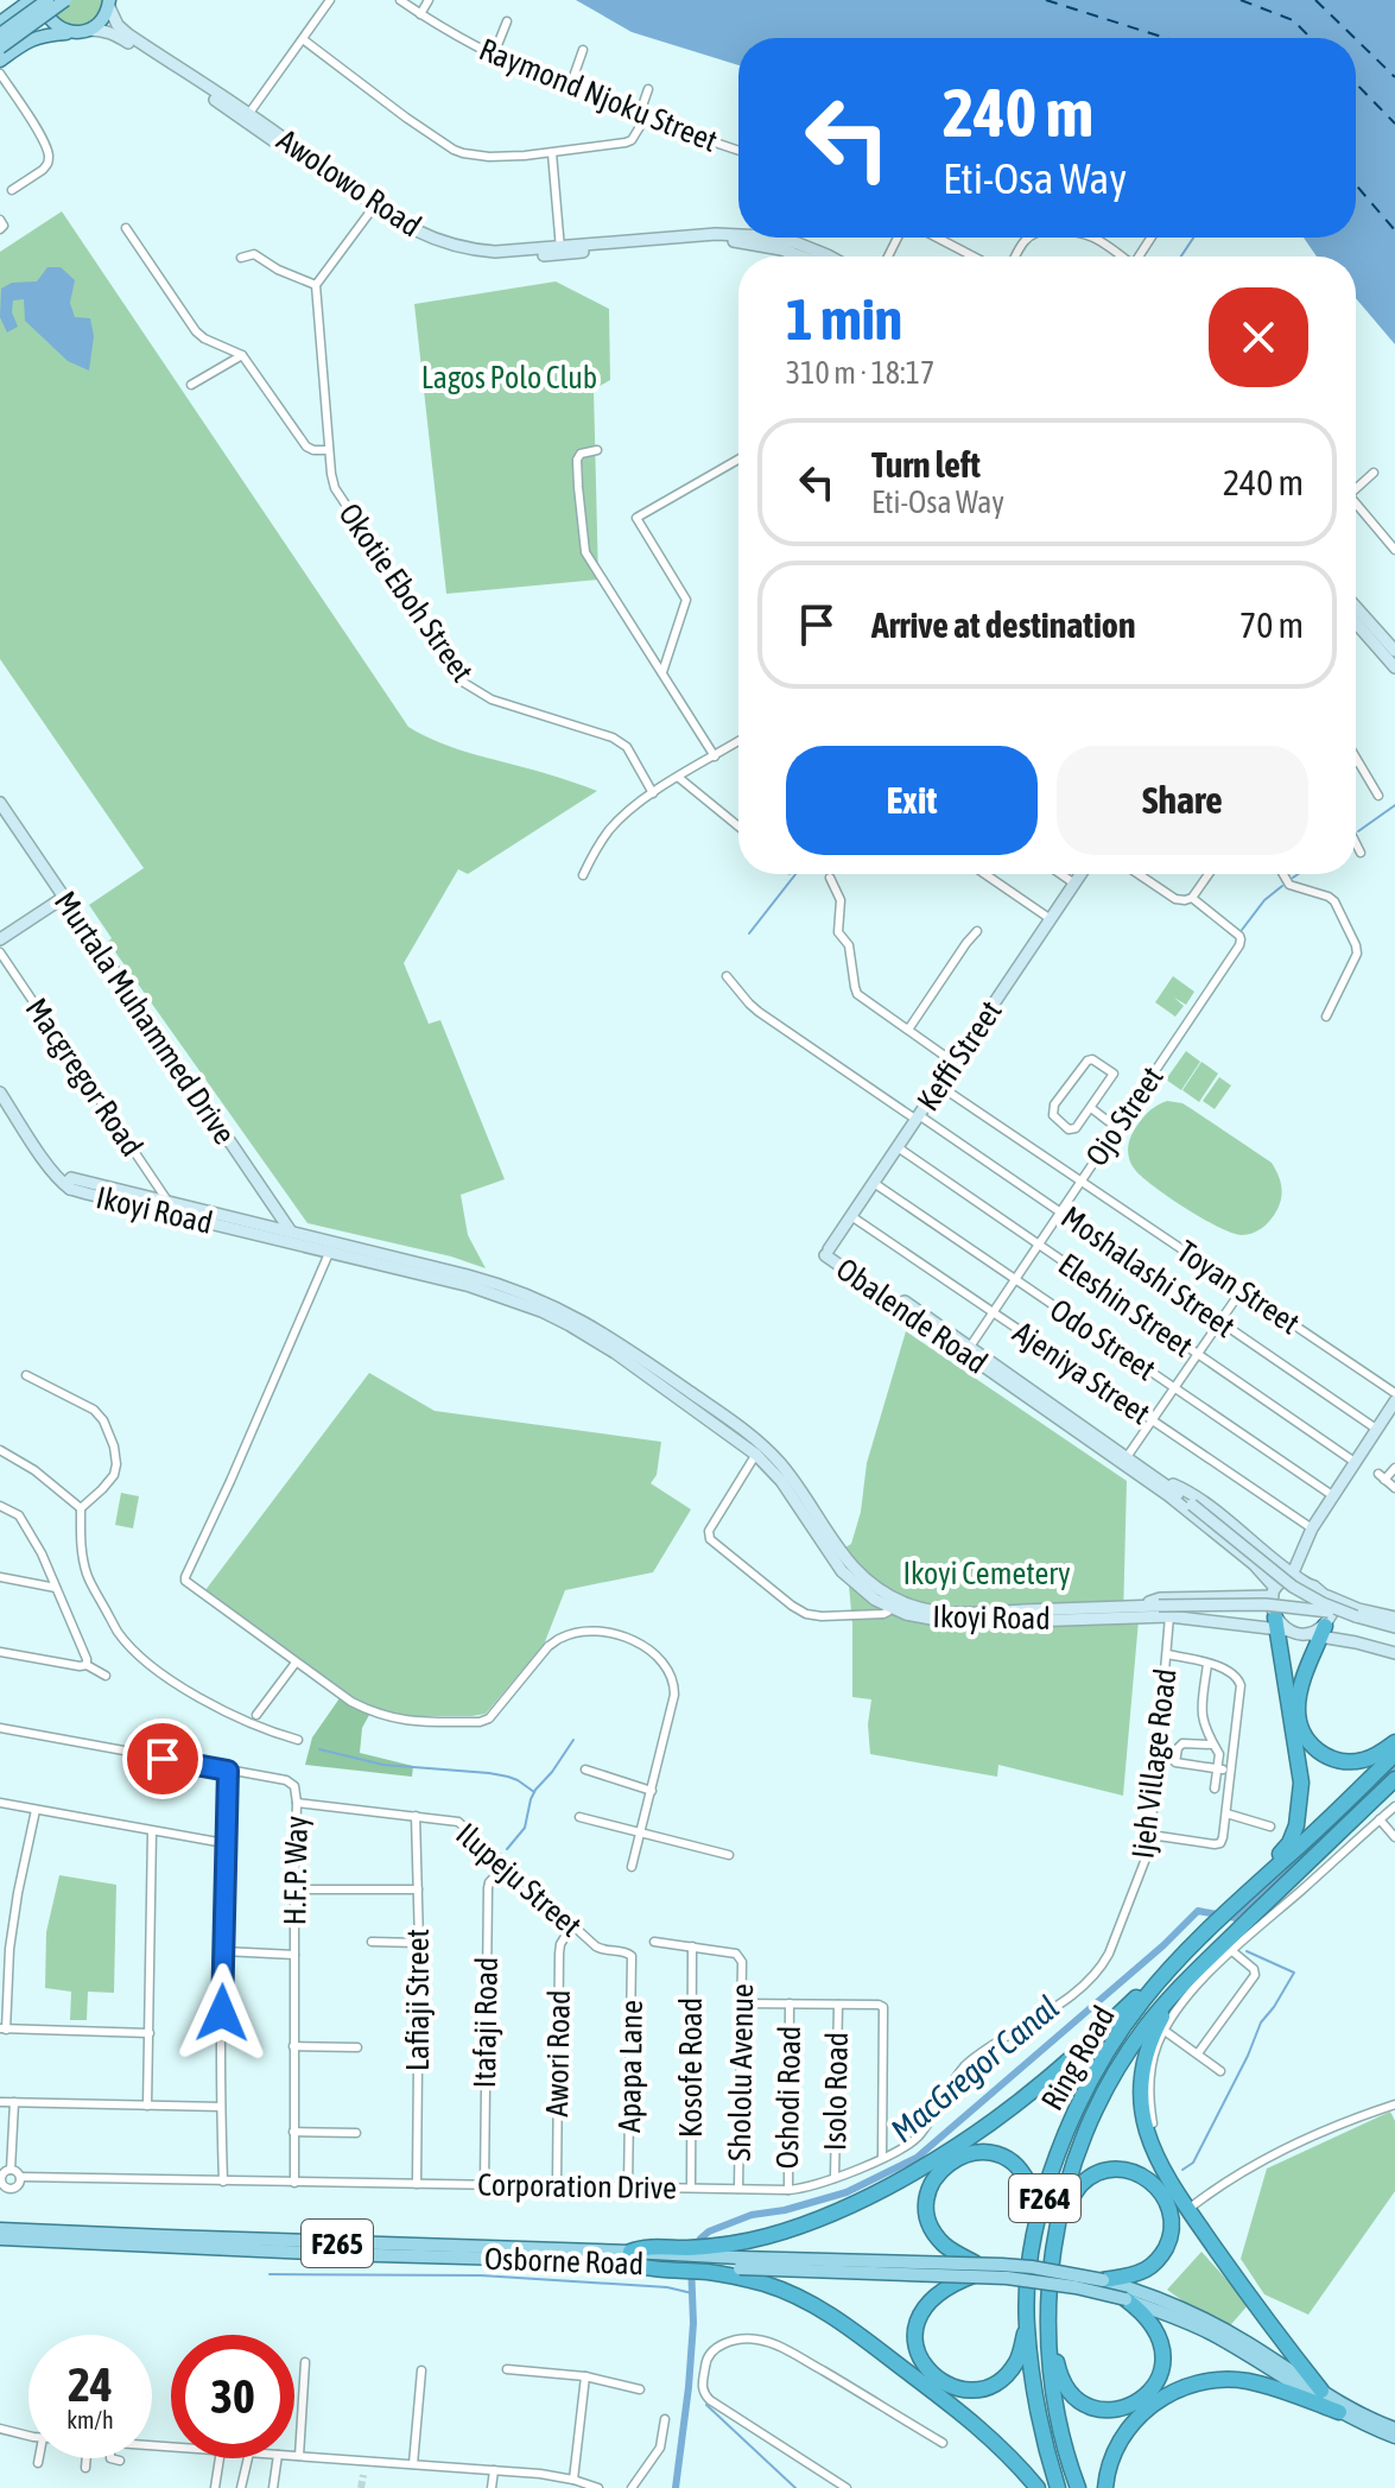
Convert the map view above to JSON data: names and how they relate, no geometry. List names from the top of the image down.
{
  "streets": {
    "highway": ["Ring Road", "F264"],
    "main road": [
      "Awolowo Road",
      "Murtala Muhammed Drive",
      "Keffi Street",
      "Ikoyi Road",
      "Obalende Road",
      "F265",
      "Osborne Road"
    ],
    "street": [
      "Raymond Njoku Street",
      "Okotie Eboh Street",
      "Macgregor Road",
      "Ojo Street",
      "Moshalashi Street",
      "Toyan Street",
      "Eleshin Street",
      "Odo Street",
      "Ajeniya Street",
      "Ijeh Village Road",
      "H.F.P. Way",
      "Ilupeju Street",
      "Lafiaji Street",
      "Itafaji Road",
      "Awori Road",
      "Apapa Lane",
      "Kosofe Road",
      "Shololu Avenue",
      "Isolo Road",
      "Oshodi Road",
      "Corporation Drive"
    ]
  },
  "crossings": [
    ["Murtala Muhammed Drive", "Ikoyi Road"],
    ["Keffi Street", "Moshalashi Street"],
    ["Keffi Street", "Toyan Street"],
    ["Keffi Street", "Eleshin Street"],
    ["Keffi Street", "Obalende Road"],
    ["Keffi Street", "Odo Street"],
    ["Keffi Street", "Ajeniya Street"],
    ["Macgregor Road", "Ikoyi Road"],
    ["Ojo Street", "Moshalashi Street"],
    ["Ojo Street", "Toyan Street"],
    ["Ojo Street", "Eleshin Street"],
    ["Ojo Street", "Obalende Road"],
    ["Ojo Street", "Odo Street"],
    ["Ojo Street", "Ajeniya Street"],
    ["Ikoyi Road", "Obalende Road"],
    ["Ikoyi Road", "Ijeh Village Road"],
    ["Ijeh Village Road", "Corporation Drive"],
    ["H.F.P. Way", "Ilupeju Street"],
    ["H.F.P. Way", "Corporation Drive"],
    ["Ilupeju Street", "Lafiaji Street"],
    ["Ilupeju Street", "Itafaji Road"],
    ["Ilupeju Street", "Awori Road"],
    ["Ilupeju Street", "Apapa Lane"],
    ["Lafiaji Street", "Corporation Drive"],
    ["Itafaji Road", "Corporation Drive"],
    ["Awori Road", "Corporation Drive"],
    ["Apapa Lane", "Corporation Drive"],
    ["Kosofe Road", "Shololu Avenue"],
    ["Kosofe Road", "Corporation Drive"],
    ["Shololu Avenue", "Corporation Drive"],
    ["Isolo Road", "Corporation Drive"],
    ["Oshodi Road", "Corporation Drive"]
  ],
  "water": ["MacGregor Canal"],
  "parks": ["Lagos Polo Club", "Ikoyi Cemetery"],
  "page": {
    "turn": ["240 m", "Eti-Osa Way"],
    "heading": ["1 min", "310 m · 18:17"],
    "list": [
      {
        "name": "Turn left",
        "note": "Eti-Osa Way",
        "value": "240 m"
      },
      {
        "name": "Arrive at destination",
        "value": "70 m"
      }
    ],
    "buttons": ["Exit", "Share"],
    "speed": "24 km/h",
    "limit": "30"
  }
}
